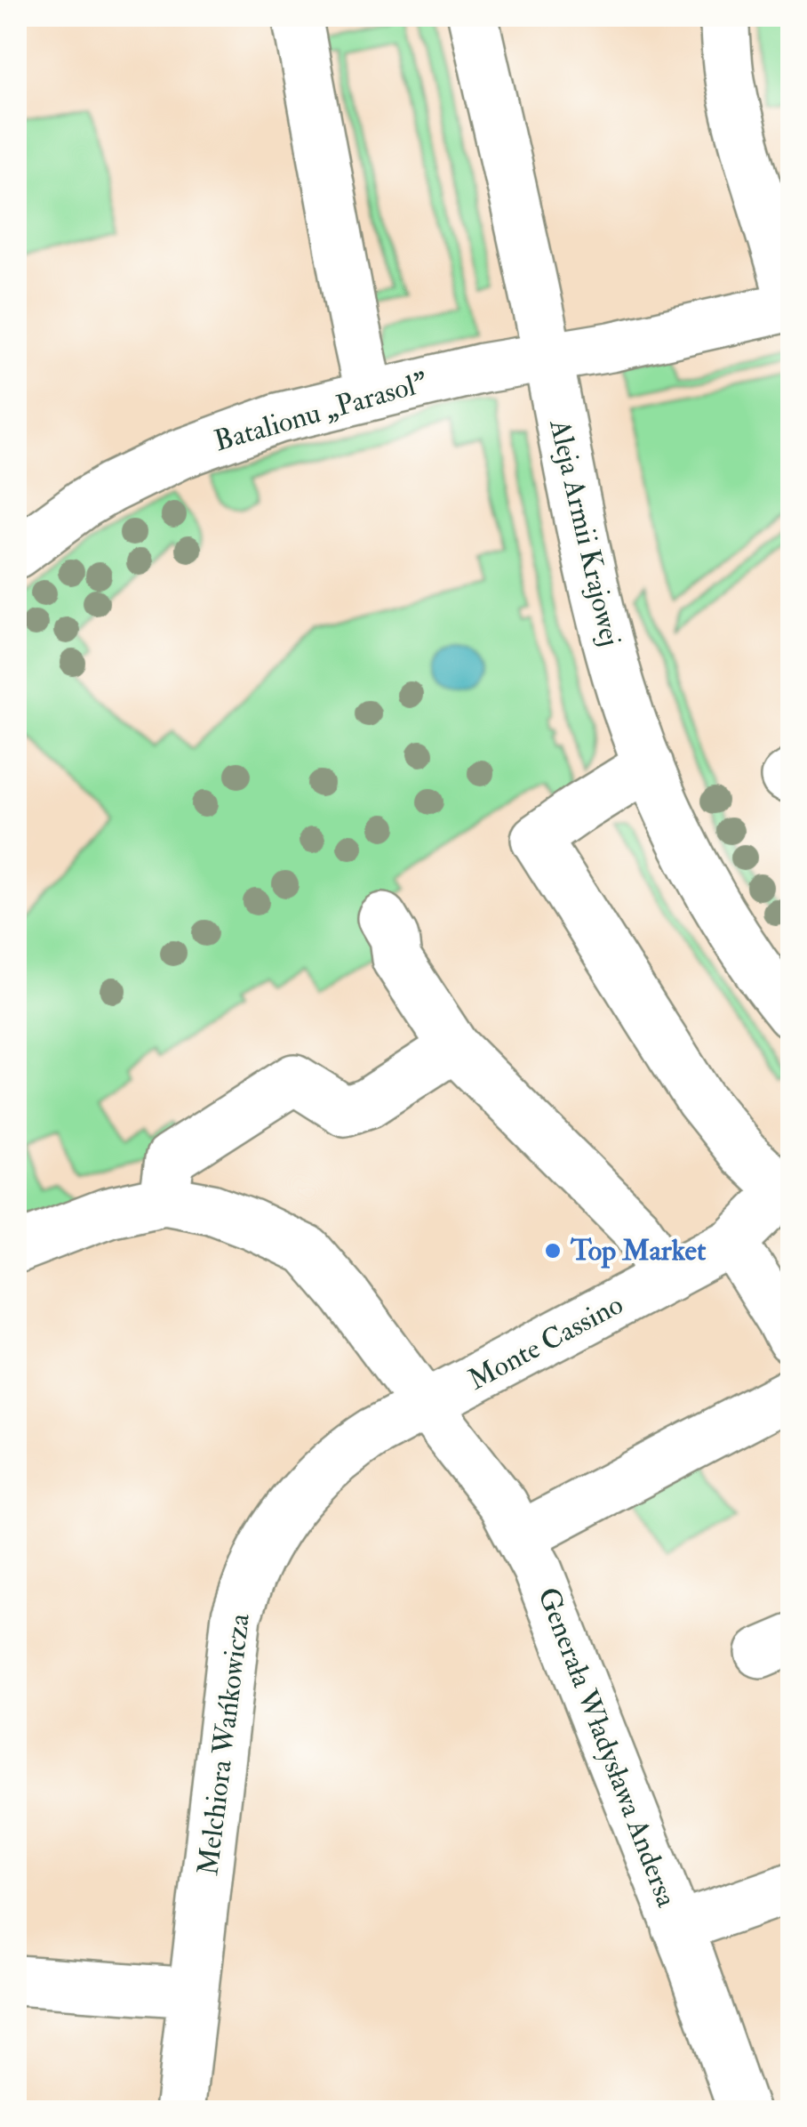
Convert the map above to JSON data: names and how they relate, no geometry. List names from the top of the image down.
{
  "streets": {
    "street": [
      "Batalionu „Parasol”",
      "Aleja Armii Krajowej",
      "Monte Cassino",
      "Melchiora Wańkowicza",
      "Generała Władysława Andersa"
    ]
  },
  "crossings": [
    ["Batalionu „Parasol”", "Aleja Armii Krajowej"],
    ["Monte Cassino", "Melchiora Wańkowicza"],
    ["Monte Cassino", "Generała Władysława Andersa"],
    ["Melchiora Wańkowicza", "Generała Władysława Andersa"]
  ],
  "places": ["Top Market"]
}
